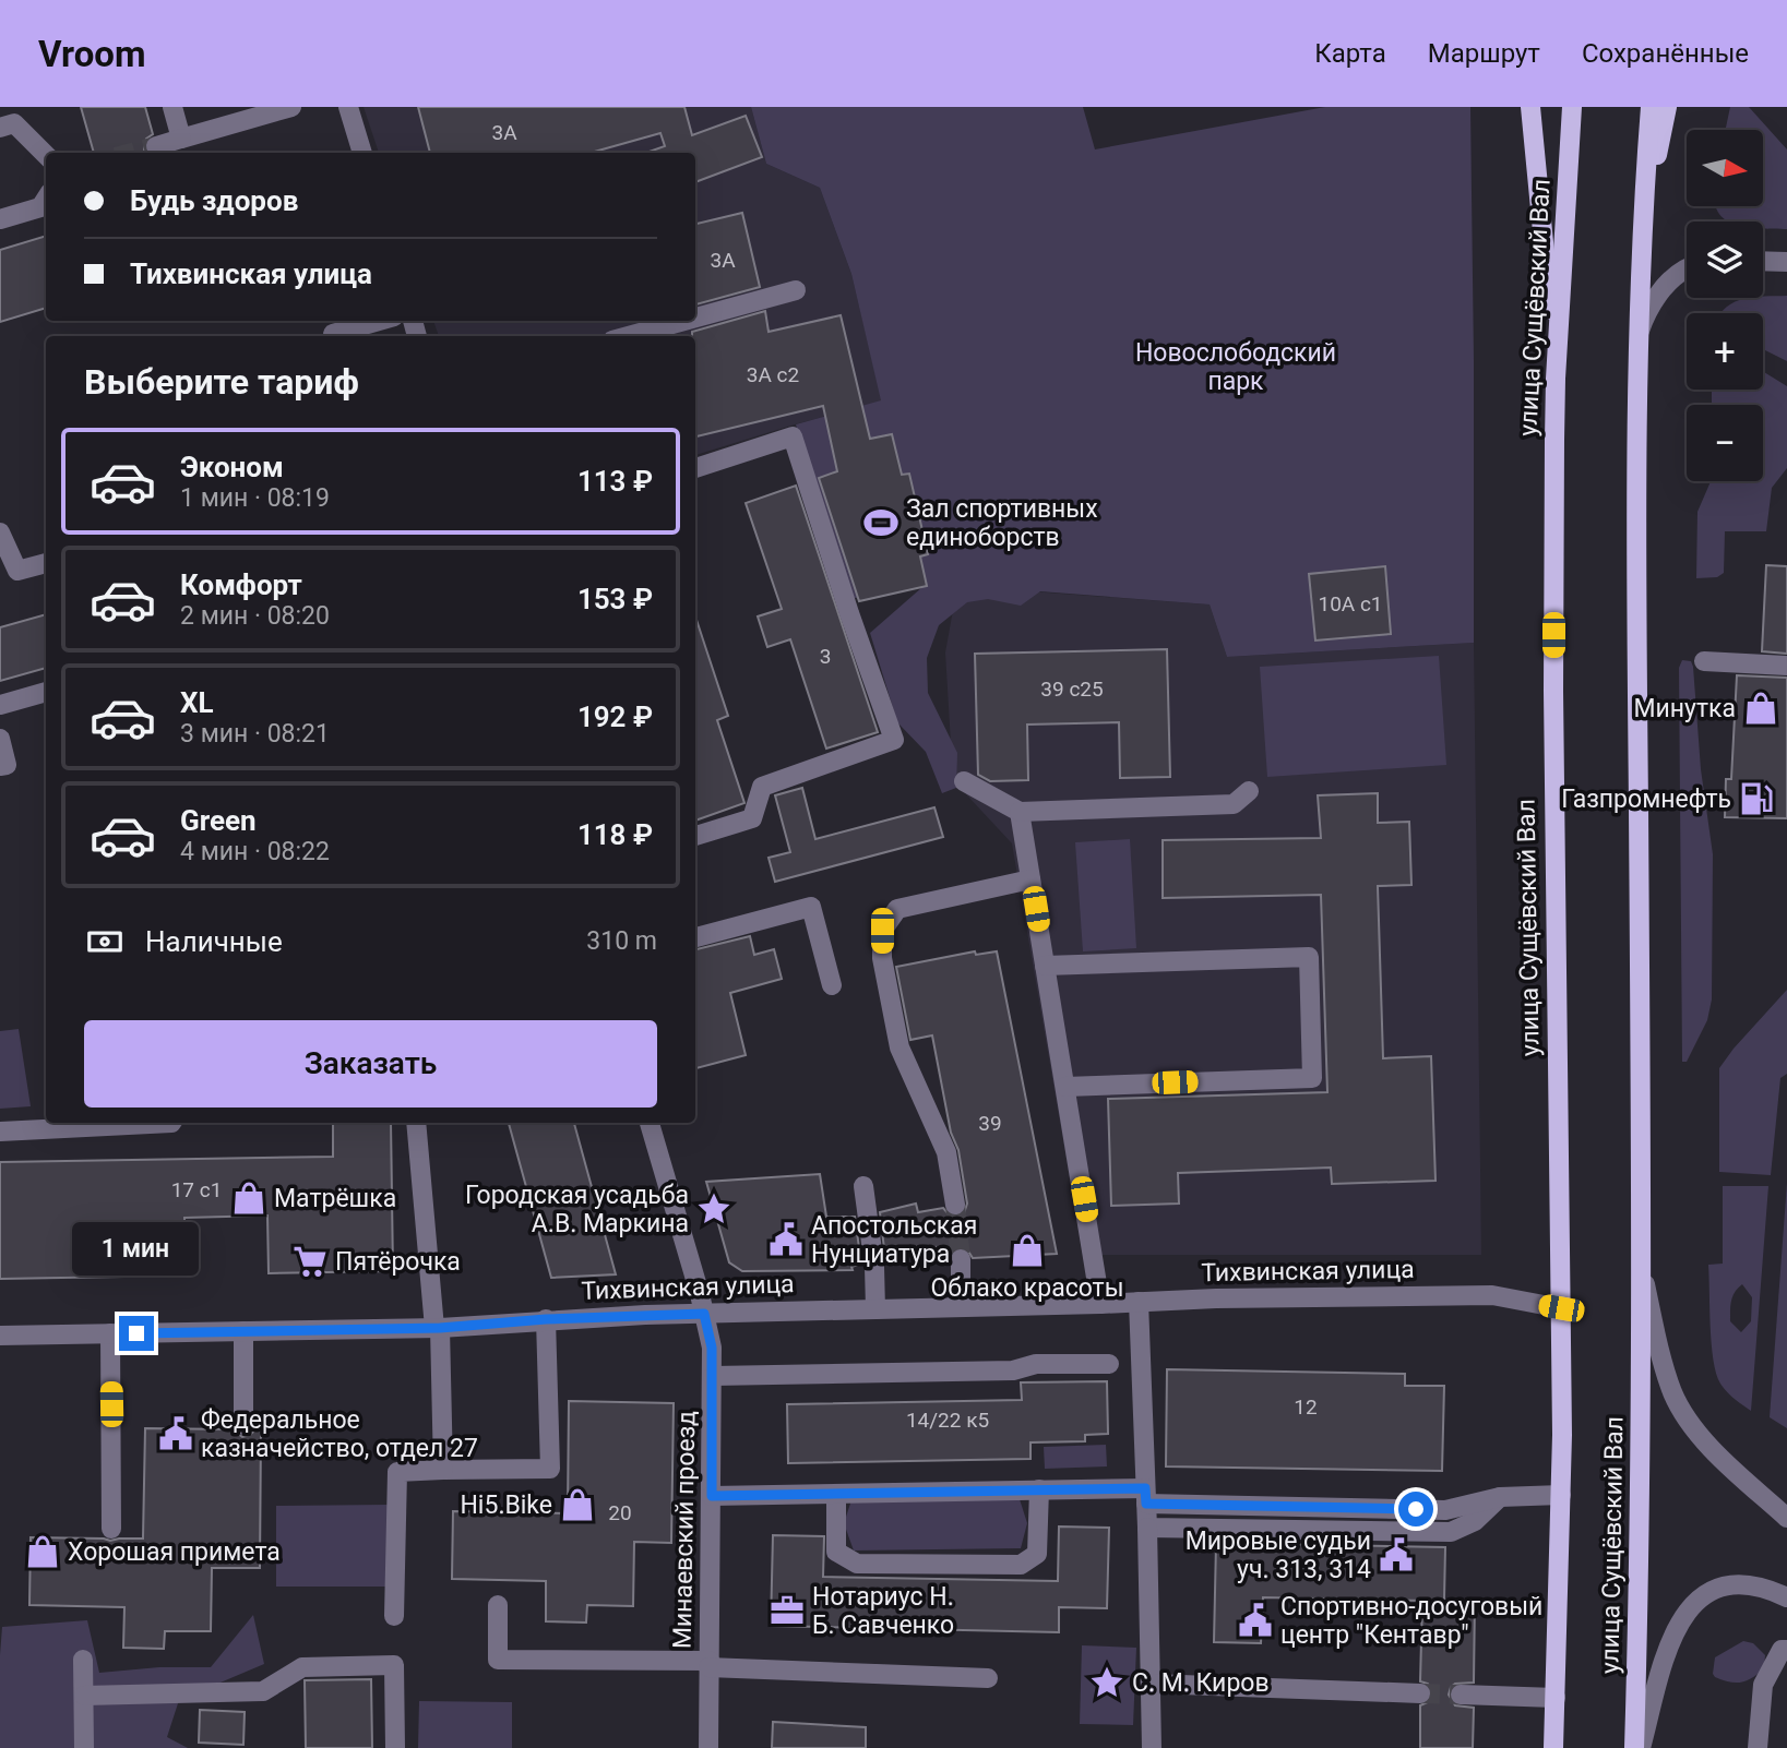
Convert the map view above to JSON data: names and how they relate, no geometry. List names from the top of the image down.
{
  "streets": {
    "main road": ["улица Сущёвский Вал"],
    "street": ["Тихвинская улица", "Минаевский проезд"]
  },
  "crossings": [
    ["улица Сущёвский Вал", "Тихвинская улица"],
    ["Тихвинская улица", "Минаевский проезд"]
  ],
  "parks": ["Новослободский парк"],
  "places": {
    "sports": ["Зал спортивных единоборств"],
    "shop": [
      "Минутка",
      "Матрёшка",
      "Облако красоты",
      "Hi5.Bike",
      "Хорошая примета"
    ],
    "fuel station": ["Газпромнефть"],
    "place": ["Городская усадьба А.В. Маркина", "С. М. Киров"],
    "public building": [
      "Апостольская Нунциатура",
      "Федеральное казначейство, отдел 27",
      "Мировые судьи уч. 313, 314",
      "Спортивно-досуговый центр \"Кентавр\""
    ],
    "supermarket": ["Пятёрочка"],
    "office": ["Нотариус Н. Б. Савченко"]
  },
  "house_numbers": [
    "3А",
    "3А",
    "3А с2",
    "10А с1",
    "3",
    "39 с25",
    "39",
    "17 с1",
    "12",
    "14/22 к5",
    "20"
  ],
  "north": "right",
  "page": {
    "header": "Vroom",
    "nav": ["Карта", "Маршрут", "Сохранённые"],
    "map_buttons": ["+", "−"],
    "banner": ["Будь здоров", "Тихвинская улица"],
    "heading": "Выберите тариф",
    "list": [
      {
        "name": "Эконом",
        "note": "1 мин · 08:19",
        "value": "113 ₽"
      },
      {
        "name": "Комфорт",
        "note": "2 мин · 08:20",
        "value": "153 ₽"
      },
      {
        "name": "XL",
        "note": "3 мин · 08:21",
        "value": "192 ₽"
      },
      {
        "name": "Green",
        "note": "4 мин · 08:22",
        "value": "118 ₽"
      }
    ],
    "pay": ["Наличные", "310 m"],
    "buttons": "Заказать",
    "bubble": "1 мин"
  }
}
